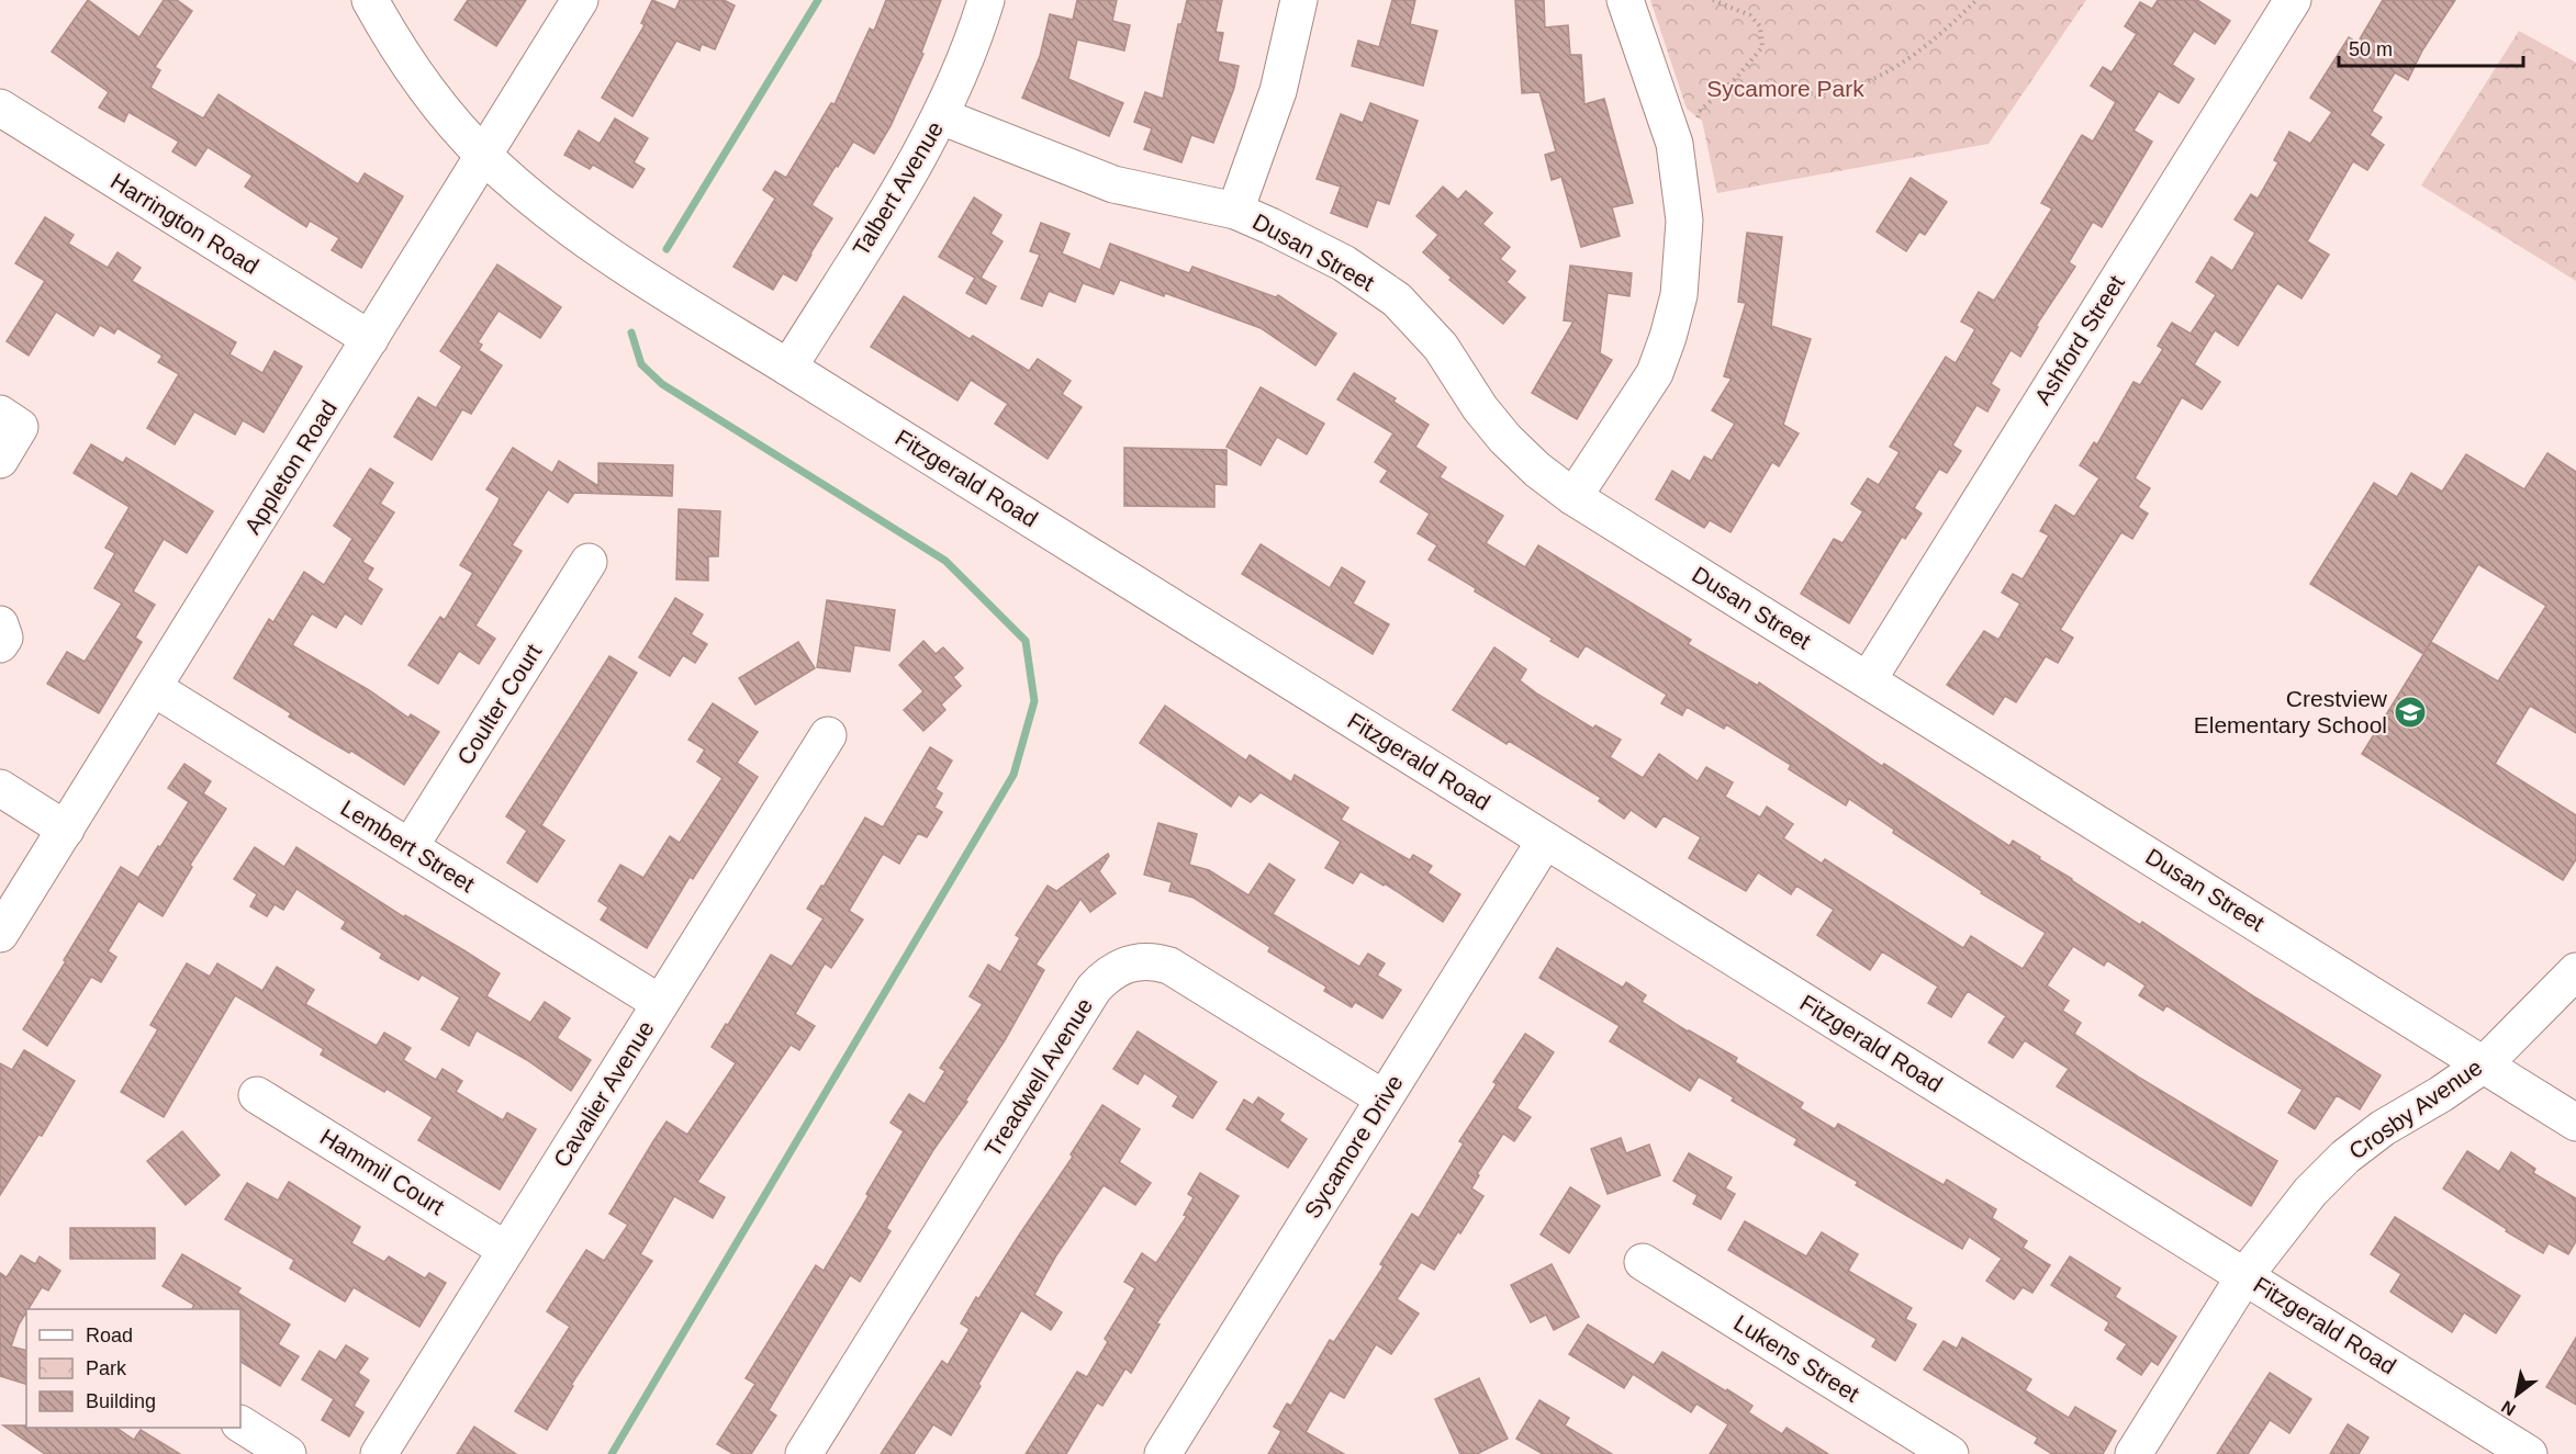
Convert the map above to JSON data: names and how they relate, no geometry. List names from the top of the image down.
{
  "streets": {
    "street": [
      "Talbert Avenue",
      "Harrington Road",
      "Dusan Street",
      "Ashford Street",
      "Appleton Road",
      "Fitzgerald Road",
      "Coulter Court",
      "Lembert Street",
      "Treadwell Avenue",
      "Cavalier Avenue",
      "Crosby Avenue",
      "Sycamore Drive",
      "Hammil Court",
      "Lukens Street"
    ]
  },
  "crossings": [
    ["Talbert Avenue", "Dusan Street"],
    ["Talbert Avenue", "Fitzgerald Road"],
    ["Harrington Road", "Appleton Road"],
    ["Dusan Street", "Ashford Street"],
    ["Dusan Street", "Crosby Avenue"],
    ["Appleton Road", "Fitzgerald Road"],
    ["Appleton Road", "Lembert Street"],
    ["Fitzgerald Road", "Crosby Avenue"],
    ["Fitzgerald Road", "Sycamore Drive"],
    ["Coulter Court", "Lembert Street"],
    ["Lembert Street", "Cavalier Avenue"],
    ["Treadwell Avenue", "Sycamore Drive"],
    ["Cavalier Avenue", "Hammil Court"]
  ],
  "parks": ["Sycamore Park"],
  "places": {
    "school or university": ["Crestview Elementary School"]
  },
  "legend": ["Road", "Park", "Building"],
  "scale_bar": "50 m",
  "north": "bottom left"
}
